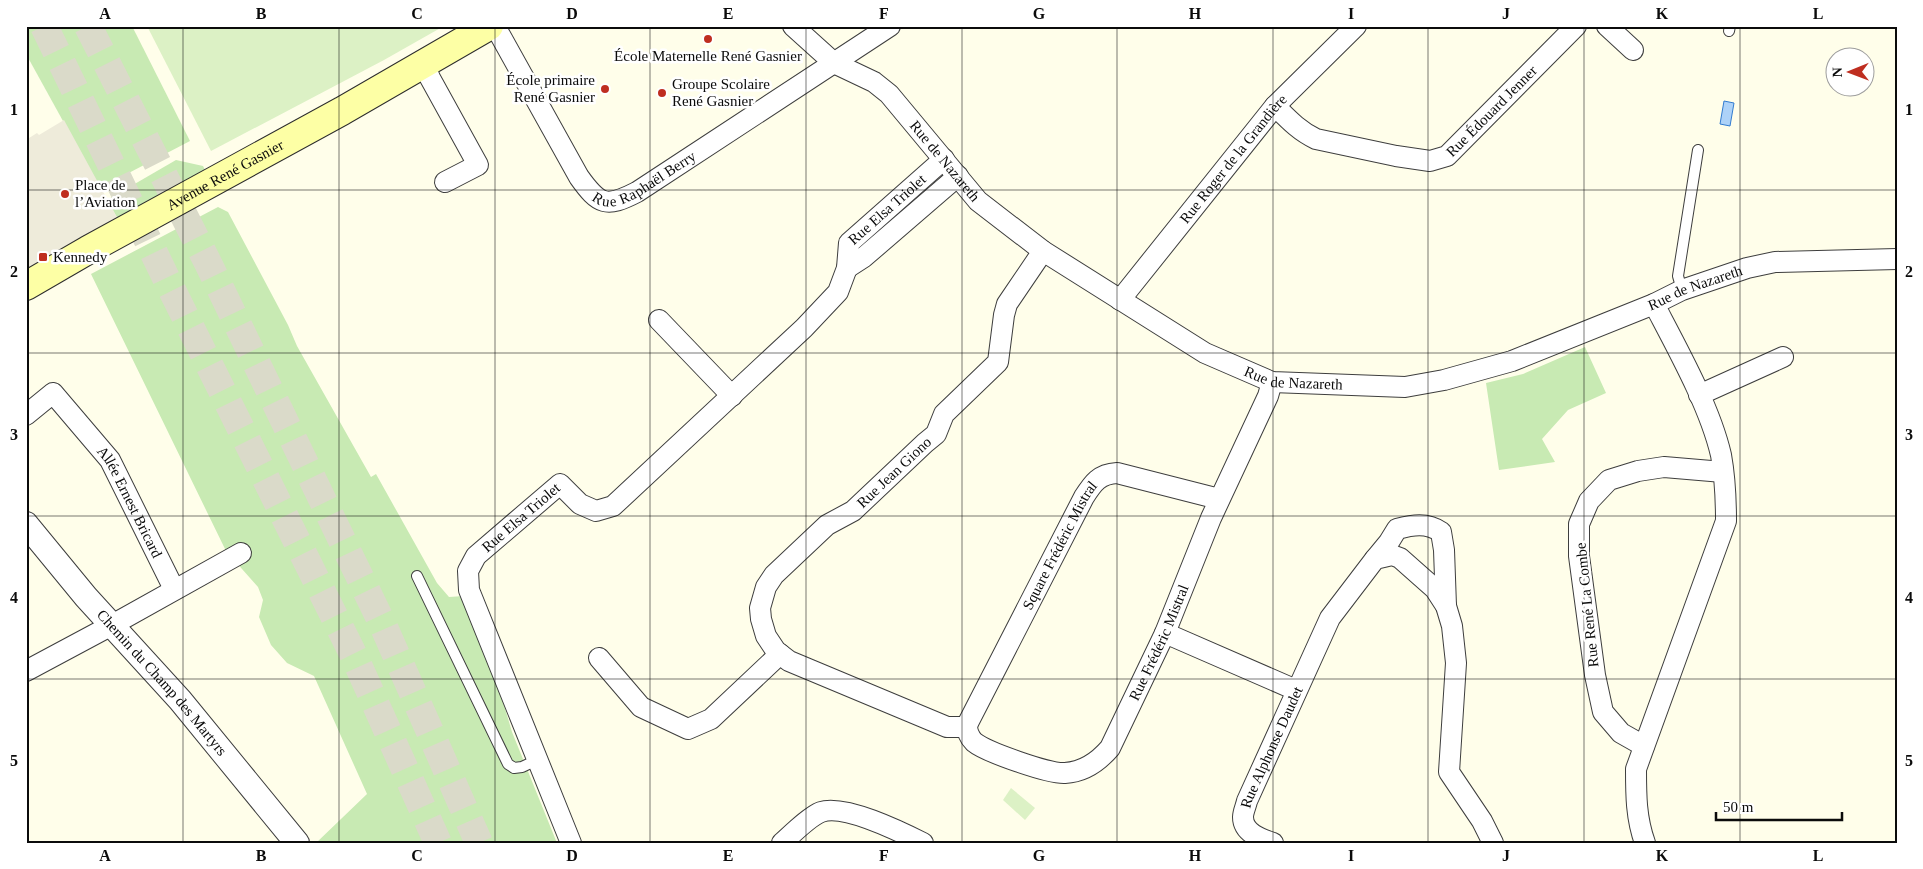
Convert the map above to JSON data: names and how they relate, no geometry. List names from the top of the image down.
{
  "streets": {
    "main road": ["Avenue René Gasnier"],
    "street": [
      "Rue Édouard Jenner",
      "Rue Roger de la Grandière",
      "Rue de Nazareth",
      "Rue Raphaël Berry",
      "Rue Elsa Triolet",
      "Rue Jean Giono",
      "Allée Ernest Bricard",
      "Square Frédéric Mistral",
      "Rue René La Combe",
      "Rue Frédéric Mistral",
      "Chemin du Champ des Martyrs",
      "Rue Alphonse Daudet"
    ]
  },
  "crossings": [
    ["Rue Édouard Jenner", "Rue Roger de la Grandière"],
    ["Rue Roger de la Grandière", "Rue de Nazareth"],
    ["Rue de Nazareth", "Rue Raphaël Berry"],
    ["Rue de Nazareth", "Rue Elsa Triolet"],
    ["Rue de Nazareth", "Rue Jean Giono"],
    ["Rue de Nazareth", "Rue Frédéric Mistral"],
    ["Rue Jean Giono", "Square Frédéric Mistral"],
    ["Rue Jean Giono", "Rue Frédéric Mistral"],
    ["Square Frédéric Mistral", "Rue Frédéric Mistral"],
    ["Rue Frédéric Mistral", "Rue Alphonse Daudet"]
  ],
  "places": {
    "other": [
      "École Maternelle René Gasnier",
      "École primaire René Gasnier",
      "Groupe Scolaire René Gasnier",
      "Place de l’Aviation"
    ],
    "transit": ["Kennedy"]
  },
  "scale_bar": "50 m",
  "north": "left",
  "grid": {
    "columns": [
      "A",
      "B",
      "C",
      "D",
      "E",
      "F",
      "G",
      "H",
      "I",
      "J",
      "K",
      "L"
    ],
    "rows": [
      "1",
      "2",
      "3",
      "4",
      "5"
    ]
  }
}
